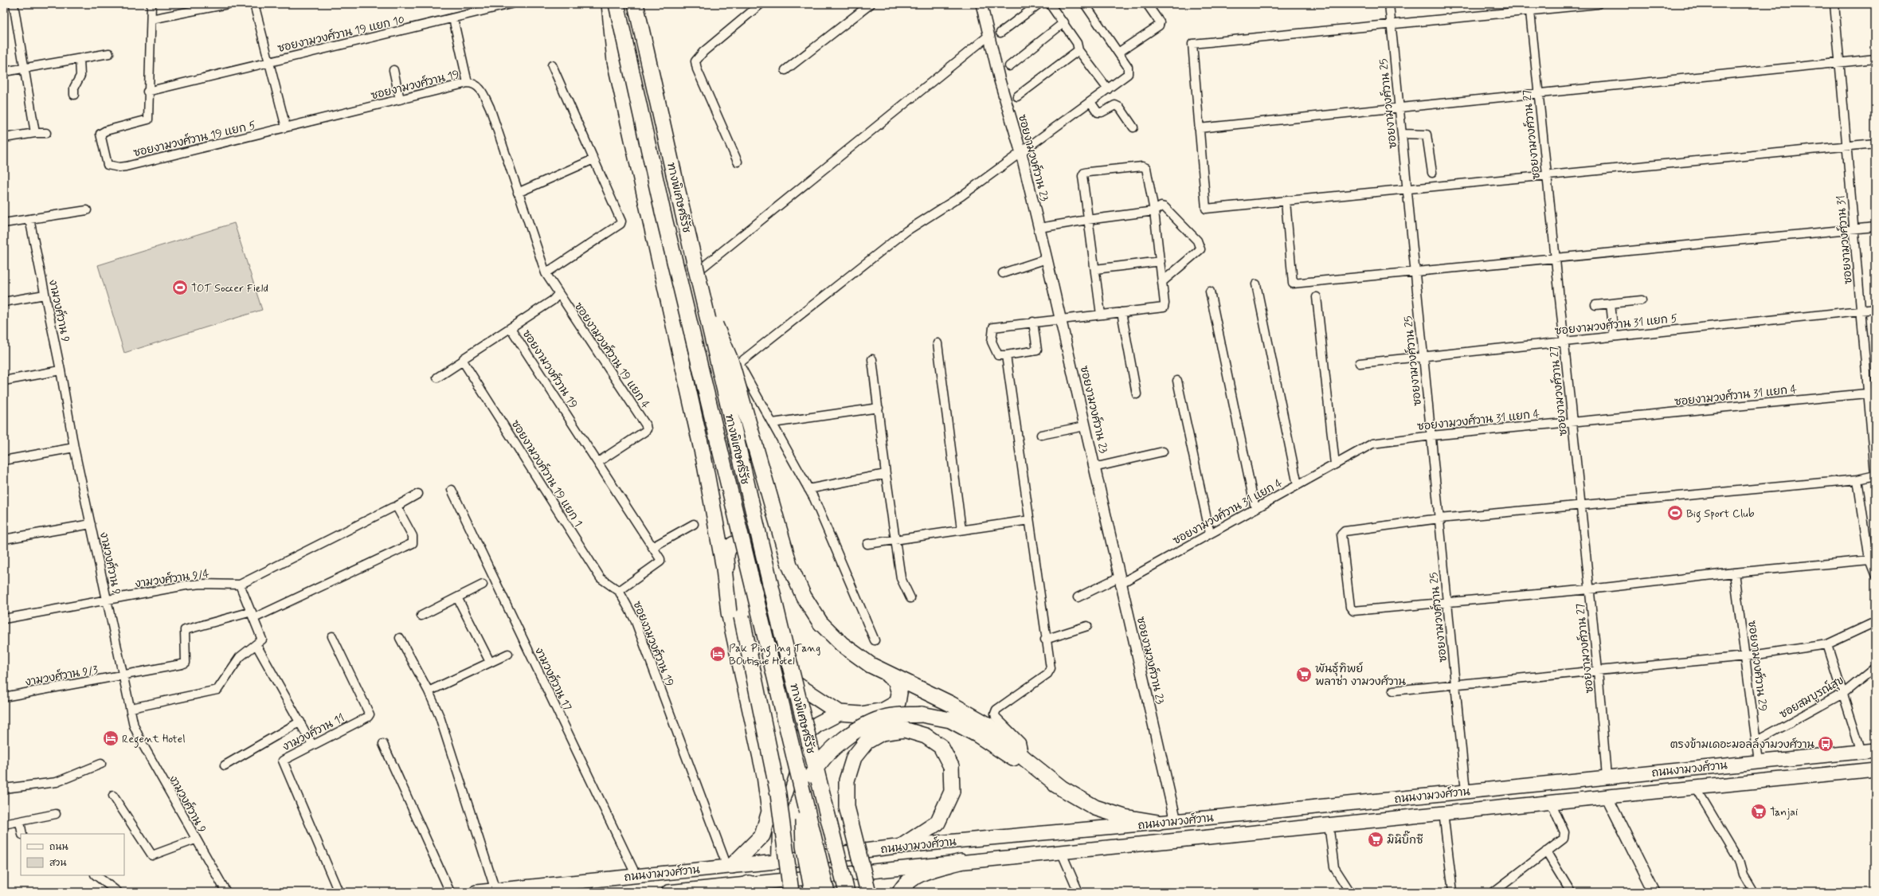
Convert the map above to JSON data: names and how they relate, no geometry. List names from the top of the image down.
{
  "streets": {
    "highway": ["ทางพิเศษศรีรัช"],
    "main road": ["ถนนงามวงศ์วาน"],
    "street": [
      "ซอยงามวงศ์วาน 19 แยก 10",
      "ซอยงามวงศ์วาน 19",
      "ซอยงามวงศ์วาน 25",
      "ซอยงามวงศ์วาน 27",
      "ซอยงามวงศ์วาน 19 แยก 5",
      "ซอยงามวงศ์วาน 23",
      "ซอยงามวงศ์วาน 31",
      "งามวงศ์วาน 9",
      "ซอยงามวงศ์วาน 31 แยก 5",
      "ซอยงามวงศ์วาน 19 แยก 4",
      "ซอยงามวงศ์วาน 31 แยก 4",
      "ซอยงามวงศ์วาน 19 แยก 1",
      "งามวงศ์วาน 9/4",
      "ซอยงามวงศ์วาน 29",
      "งามวงศ์วาน 9/3",
      "งามวงศ์วาน 17",
      "ซอยสมบูรณ์สุข",
      "งามวงศ์วาน 11"
    ]
  },
  "crossings": [
    ["ซอยงามวงศ์วาน 19 แยก 10", "ซอยงามวงศ์วาน 19 แยก 5"],
    ["ซอยงามวงศ์วาน 19", "ซอยงามวงศ์วาน 19 แยก 5"],
    ["ซอยงามวงศ์วาน 19", "ซอยงามวงศ์วาน 19 แยก 4"],
    ["ซอยงามวงศ์วาน 19", "ซอยงามวงศ์วาน 19 แยก 1"],
    ["ซอยงามวงศ์วาน 19", "ถนนงามวงศ์วาน"],
    ["ซอยงามวงศ์วาน 25", "ซอยงามวงศ์วาน 31"],
    ["ซอยงามวงศ์วาน 25", "ซอยงามวงศ์วาน 31 แยก 5"],
    ["ซอยงามวงศ์วาน 25", "ซอยงามวงศ์วาน 31 แยก 4"],
    ["ซอยงามวงศ์วาน 25", "ถนนงามวงศ์วาน"],
    ["ซอยงามวงศ์วาน 27", "ซอยงามวงศ์วาน 31"],
    ["ซอยงามวงศ์วาน 27", "ซอยงามวงศ์วาน 31 แยก 5"],
    ["ซอยงามวงศ์วาน 27", "ซอยงามวงศ์วาน 31 แยก 4"],
    ["ซอยงามวงศ์วาน 27", "ถนนงามวงศ์วาน"],
    ["ซอยงามวงศ์วาน 23", "ซอยงามวงศ์วาน 31 แยก 4"],
    ["ซอยงามวงศ์วาน 23", "ถนนงามวงศ์วาน"],
    ["ซอยงามวงศ์วาน 31", "ซอยงามวงศ์วาน 31 แยก 5"],
    ["ซอยงามวงศ์วาน 31", "ซอยงามวงศ์วาน 31 แยก 4"],
    ["งามวงศ์วาน 9", "งามวงศ์วาน 9/4"],
    ["งามวงศ์วาน 9", "งามวงศ์วาน 9/3"],
    ["ซอยงามวงศ์วาน 29", "ซอยสมบูรณ์สุข"],
    ["ซอยงามวงศ์วาน 29", "ถนนงามวงศ์วาน"],
    ["งามวงศ์วาน 17", "ถนนงามวงศ์วาน"]
  ],
  "places": {
    "sports": ["TOT Soccer Field", "Big Sport Club"],
    "hotel": ["Pak Ping Ing Tang BOutique Hotel", "Regent Hotel"],
    "supermarket": ["พันธุ์ทิพย์ พลาซ่า งามวงศ์วาน", "Tanjai", "มินิบิ๊กซี"],
    "bus stop": ["ตรงข้ามเดอะมอลล์งามวงศ์วาน"]
  },
  "legend": ["ถนน", "สวน"]
}
